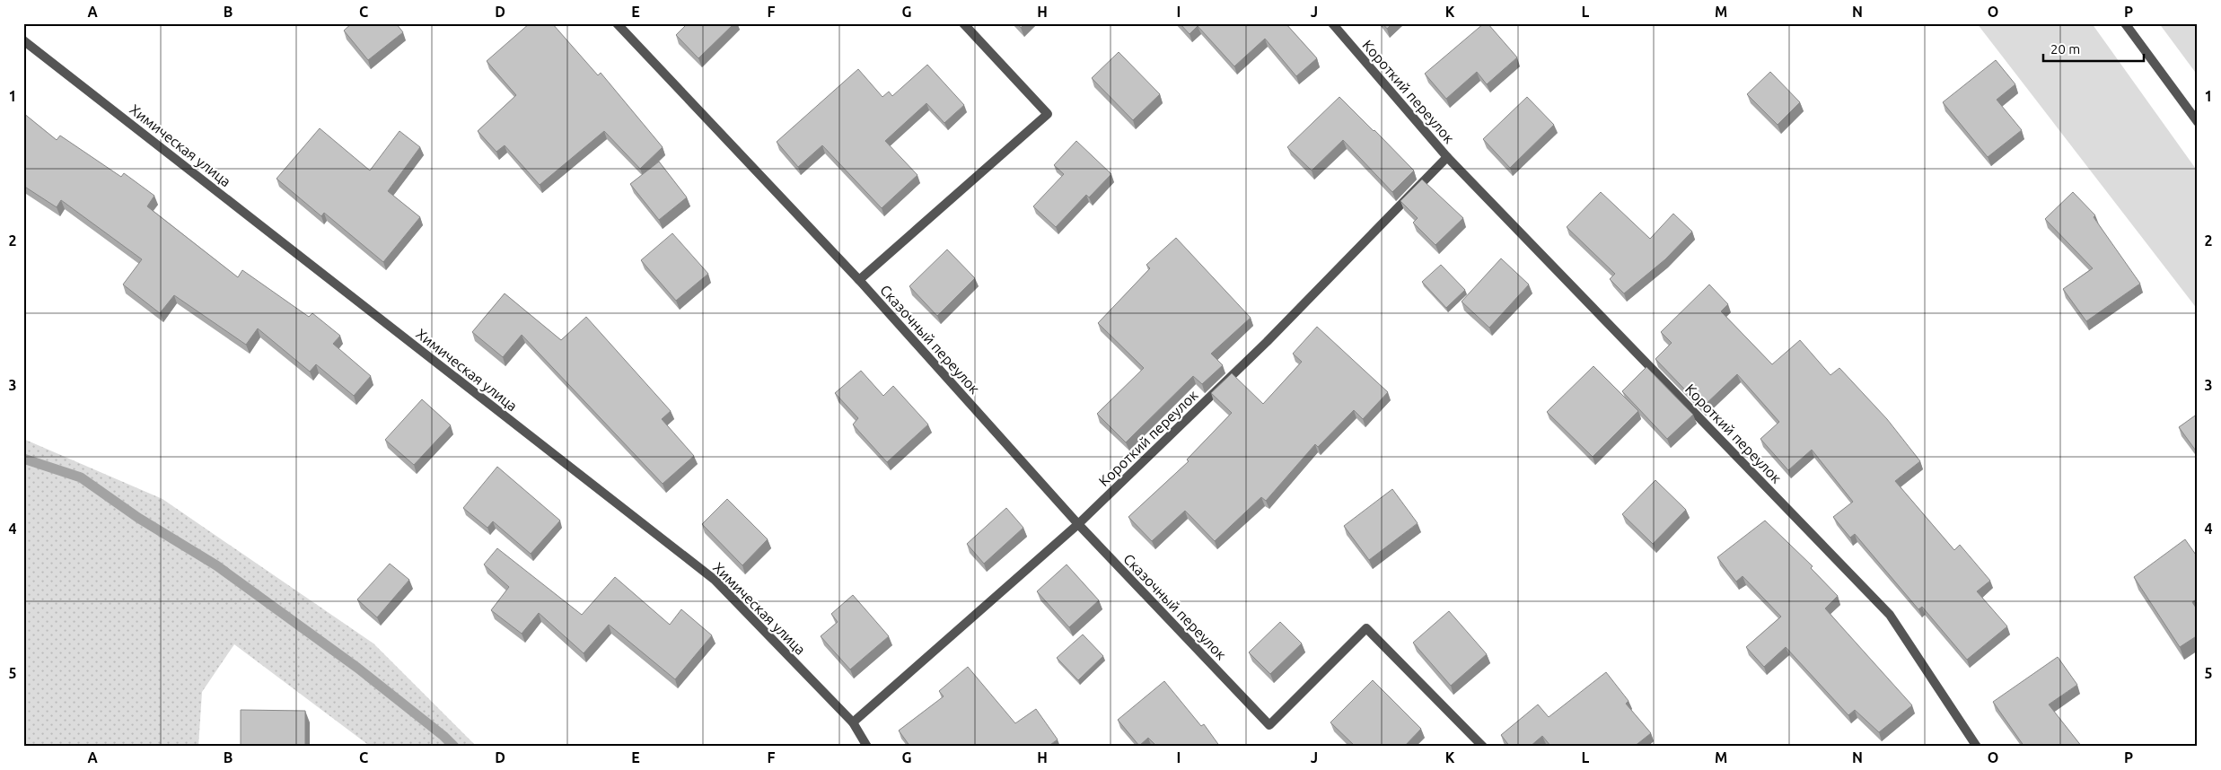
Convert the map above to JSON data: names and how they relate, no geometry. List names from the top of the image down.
{
  "streets": {
    "street": ["Короткий переулок", "Химическая улица", "Сказочный переулок"]
  },
  "crossings": [
    ["Короткий переулок", "Химическая улица"],
    ["Короткий переулок", "Сказочный переулок"]
  ],
  "scale_bar": "20 m",
  "grid": {
    "columns": [
      "A",
      "B",
      "C",
      "D",
      "E",
      "F",
      "G",
      "H",
      "I",
      "J",
      "K",
      "L",
      "M",
      "N",
      "O",
      "P"
    ],
    "rows": [
      "1",
      "2",
      "3",
      "4",
      "5"
    ]
  }
}
